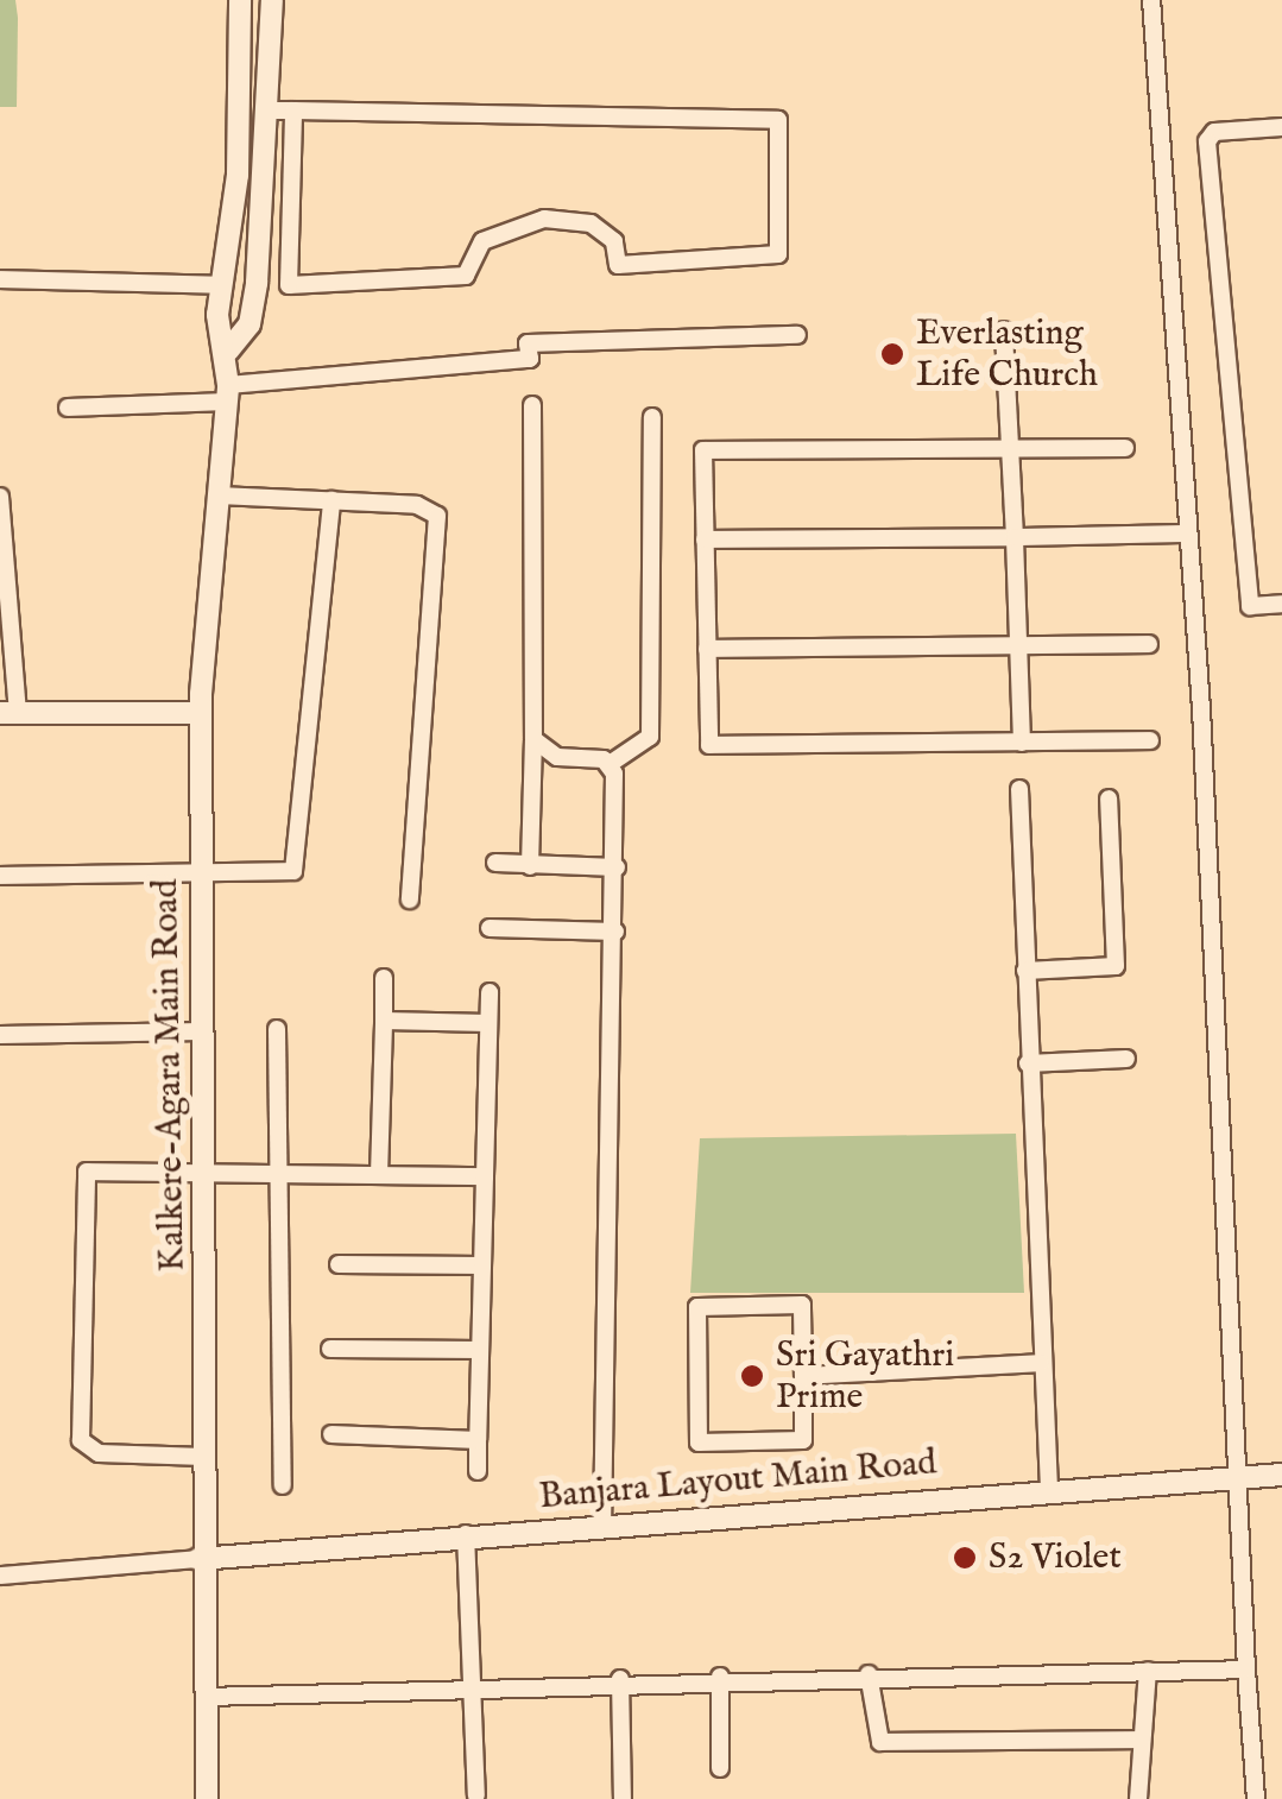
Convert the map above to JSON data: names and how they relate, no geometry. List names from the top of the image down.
{
  "streets": {
    "street": ["Kalkere-Agara Main Road", "Banjara Layout Main Road"]
  },
  "crossings": [
    ["Kalkere-Agara Main Road", "Banjara Layout Main Road"]
  ],
  "places": ["Everlasting Life Church", "Sri Gayathri Prime", "S2 Violet"]
}
